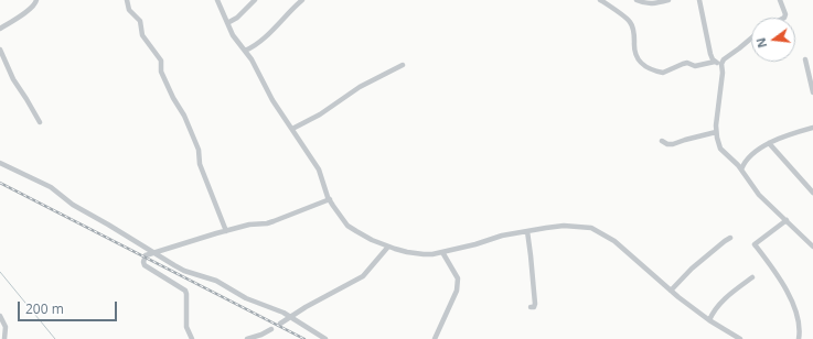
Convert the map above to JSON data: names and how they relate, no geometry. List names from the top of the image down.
{
  "scale_bar": "200 m",
  "north": "left"
}
